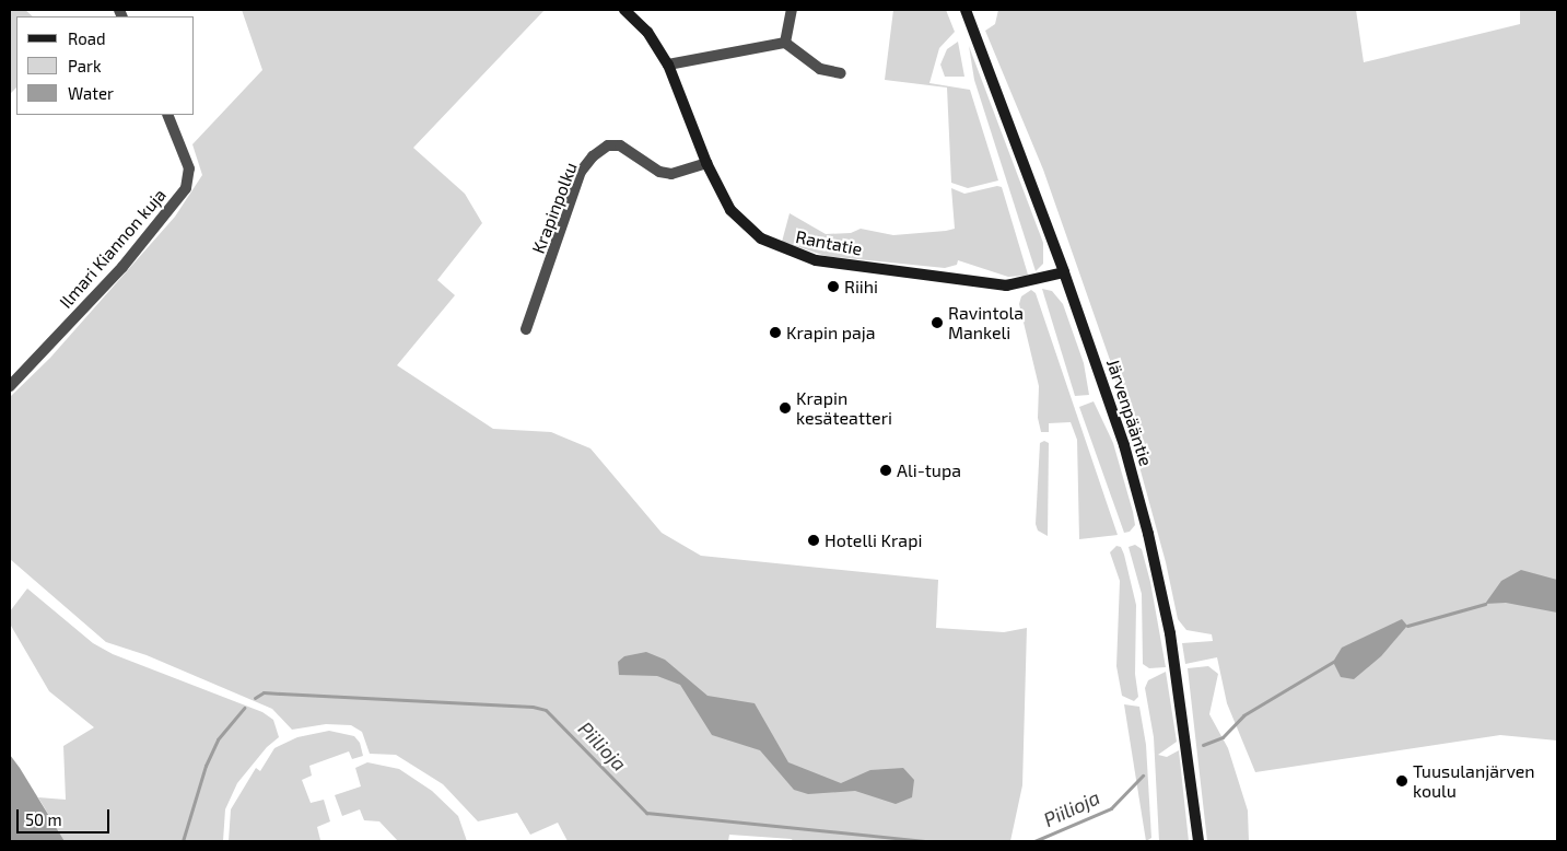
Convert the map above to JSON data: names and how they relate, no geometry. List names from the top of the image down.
{
  "streets": {
    "main road": ["Rantatie", "Järvenpääntie"],
    "street": ["Krapinpolku", "Ilmari Kiannon kuja"]
  },
  "crossings": [
    ["Krapinpolku", "Rantatie"],
    ["Rantatie", "Järvenpääntie"]
  ],
  "water": ["Piilioja"],
  "places": [
    "Riihi",
    "Ravintola Mankeli",
    "Krapin paja",
    "Krapin kesäteatteri",
    "Ali-tupa",
    "Hotelli Krapi",
    "Tuusulanjärven koulu"
  ],
  "legend": ["Road", "Park", "Water"],
  "scale_bar": "50 m"
}
